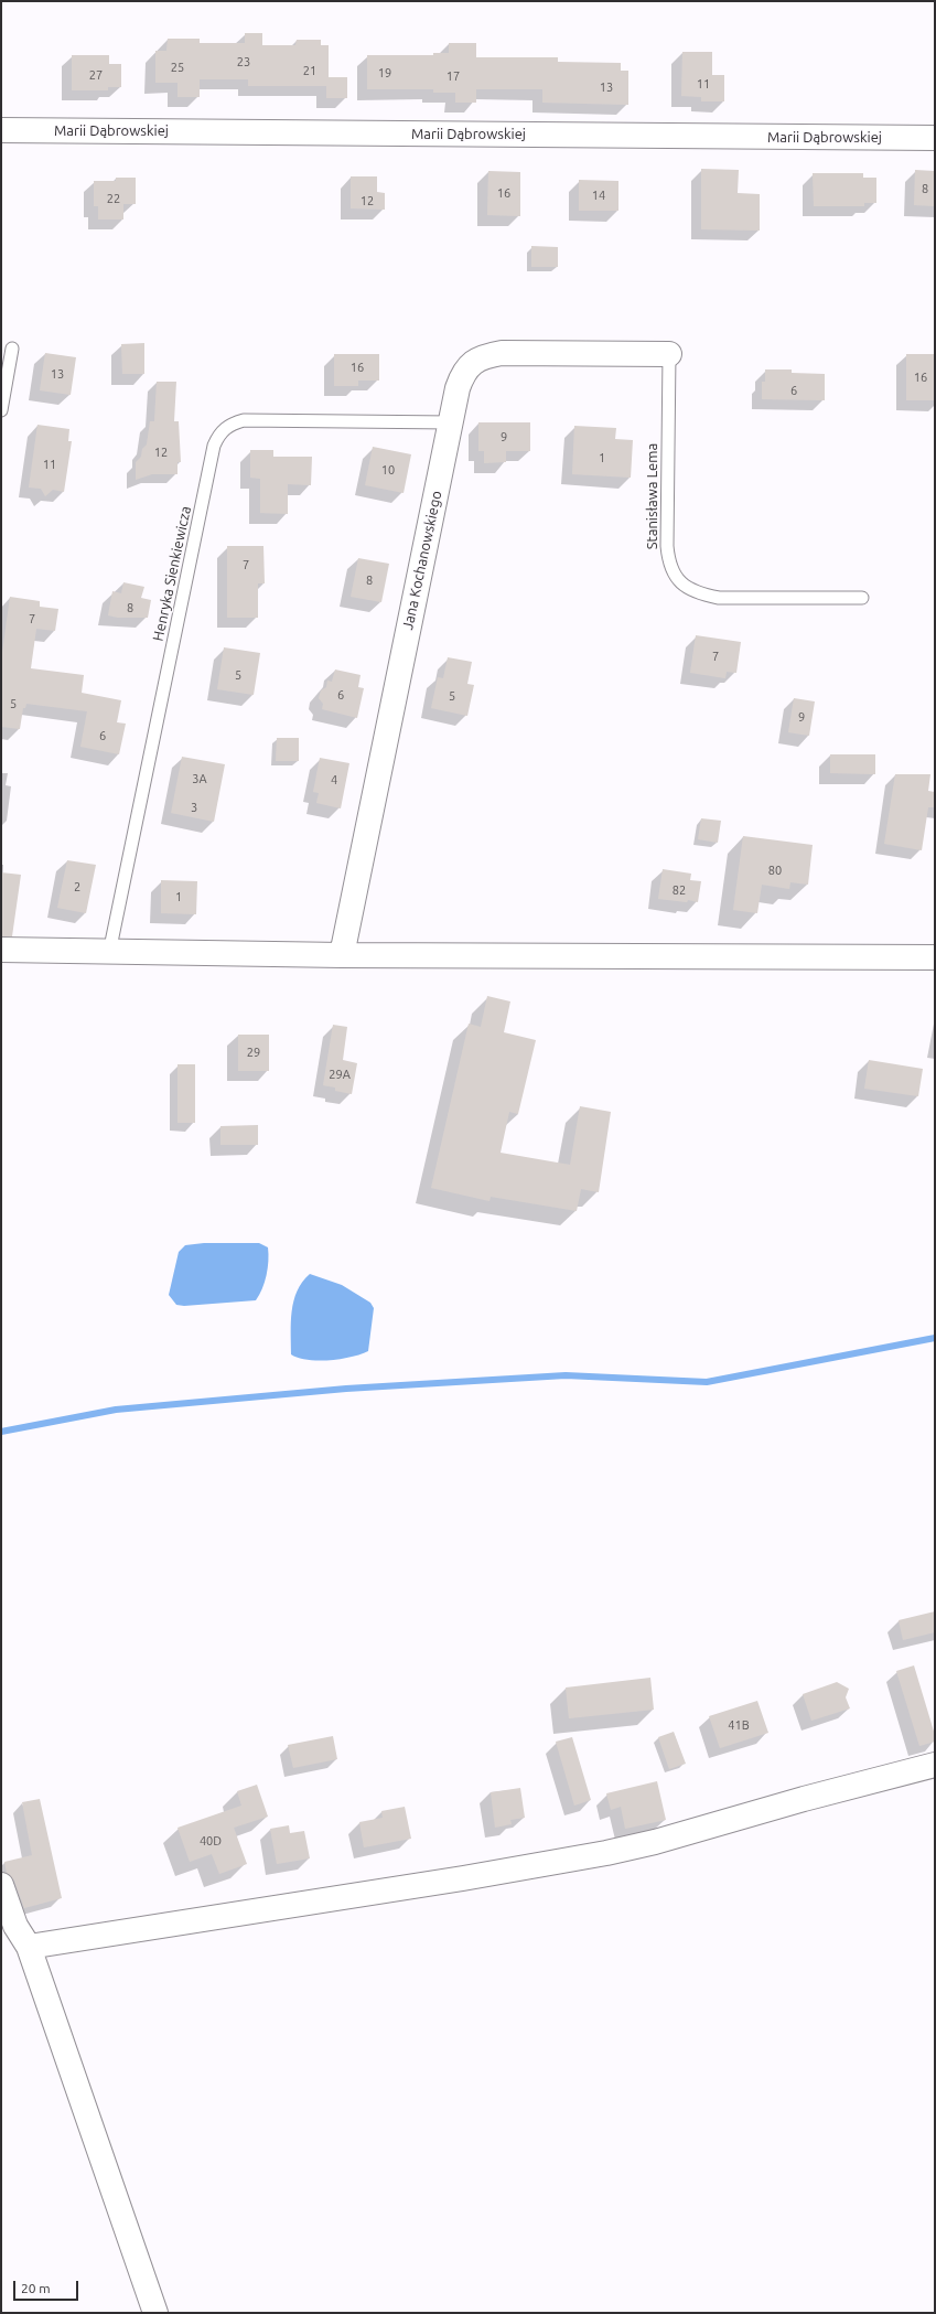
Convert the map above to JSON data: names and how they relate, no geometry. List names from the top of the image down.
{
  "streets": {
    "street": ["Marii Dąbrowskiej", "Jana Kochanowskiego"],
    "lane": ["Stanisława Lema", "Henryka Sienkiewicza"]
  },
  "crossings": [
    ["Stanisława Lema", "Jana Kochanowskiego"],
    ["Jana Kochanowskiego", "Henryka Sienkiewicza"]
  ],
  "house_numbers": [
    "23",
    "25",
    "21",
    "19",
    "27",
    "17",
    "11",
    "13",
    "8",
    "16",
    "14",
    "22",
    "12",
    "16",
    "13",
    "16",
    "6",
    "9",
    "12",
    "1",
    "11",
    "10",
    "7",
    "8",
    "8",
    "7",
    "7",
    "5",
    "6",
    "5",
    "5",
    "9",
    "6",
    "3A",
    "4",
    "3",
    "80",
    "2",
    "82",
    "1",
    "29",
    "29A",
    "41B",
    "40D"
  ],
  "scale_bar": "20 m"
}
